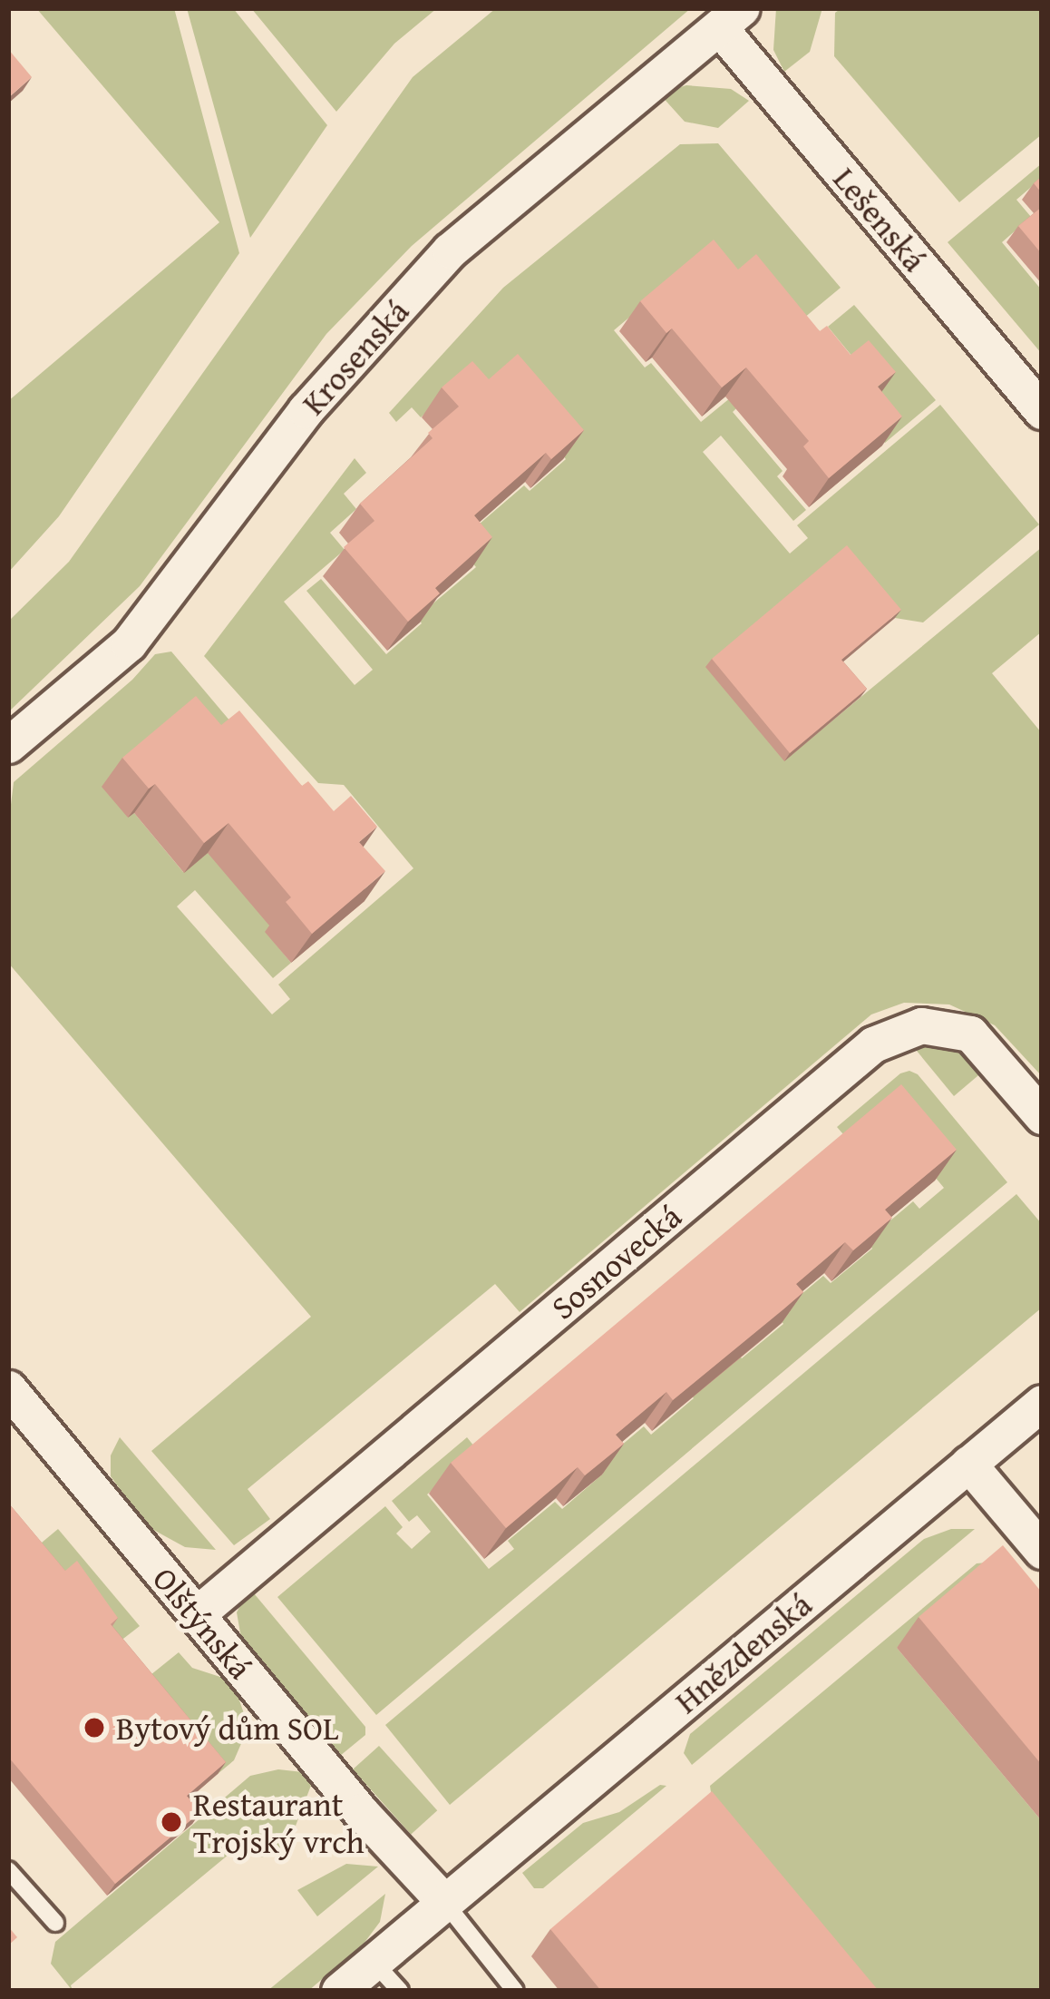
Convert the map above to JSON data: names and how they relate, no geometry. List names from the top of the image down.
{
  "streets": {
    "street": [
      "Lešenská",
      "Krosenská",
      "Sosnovecká",
      "Olštýnská",
      "Hnězdenská"
    ]
  },
  "crossings": [
    ["Lešenská", "Krosenská"],
    ["Sosnovecká", "Olštýnská"],
    ["Olštýnská", "Hnězdenská"]
  ],
  "places": ["Bytový dům SOL", "Restaurant Trojský vrch"]
}
